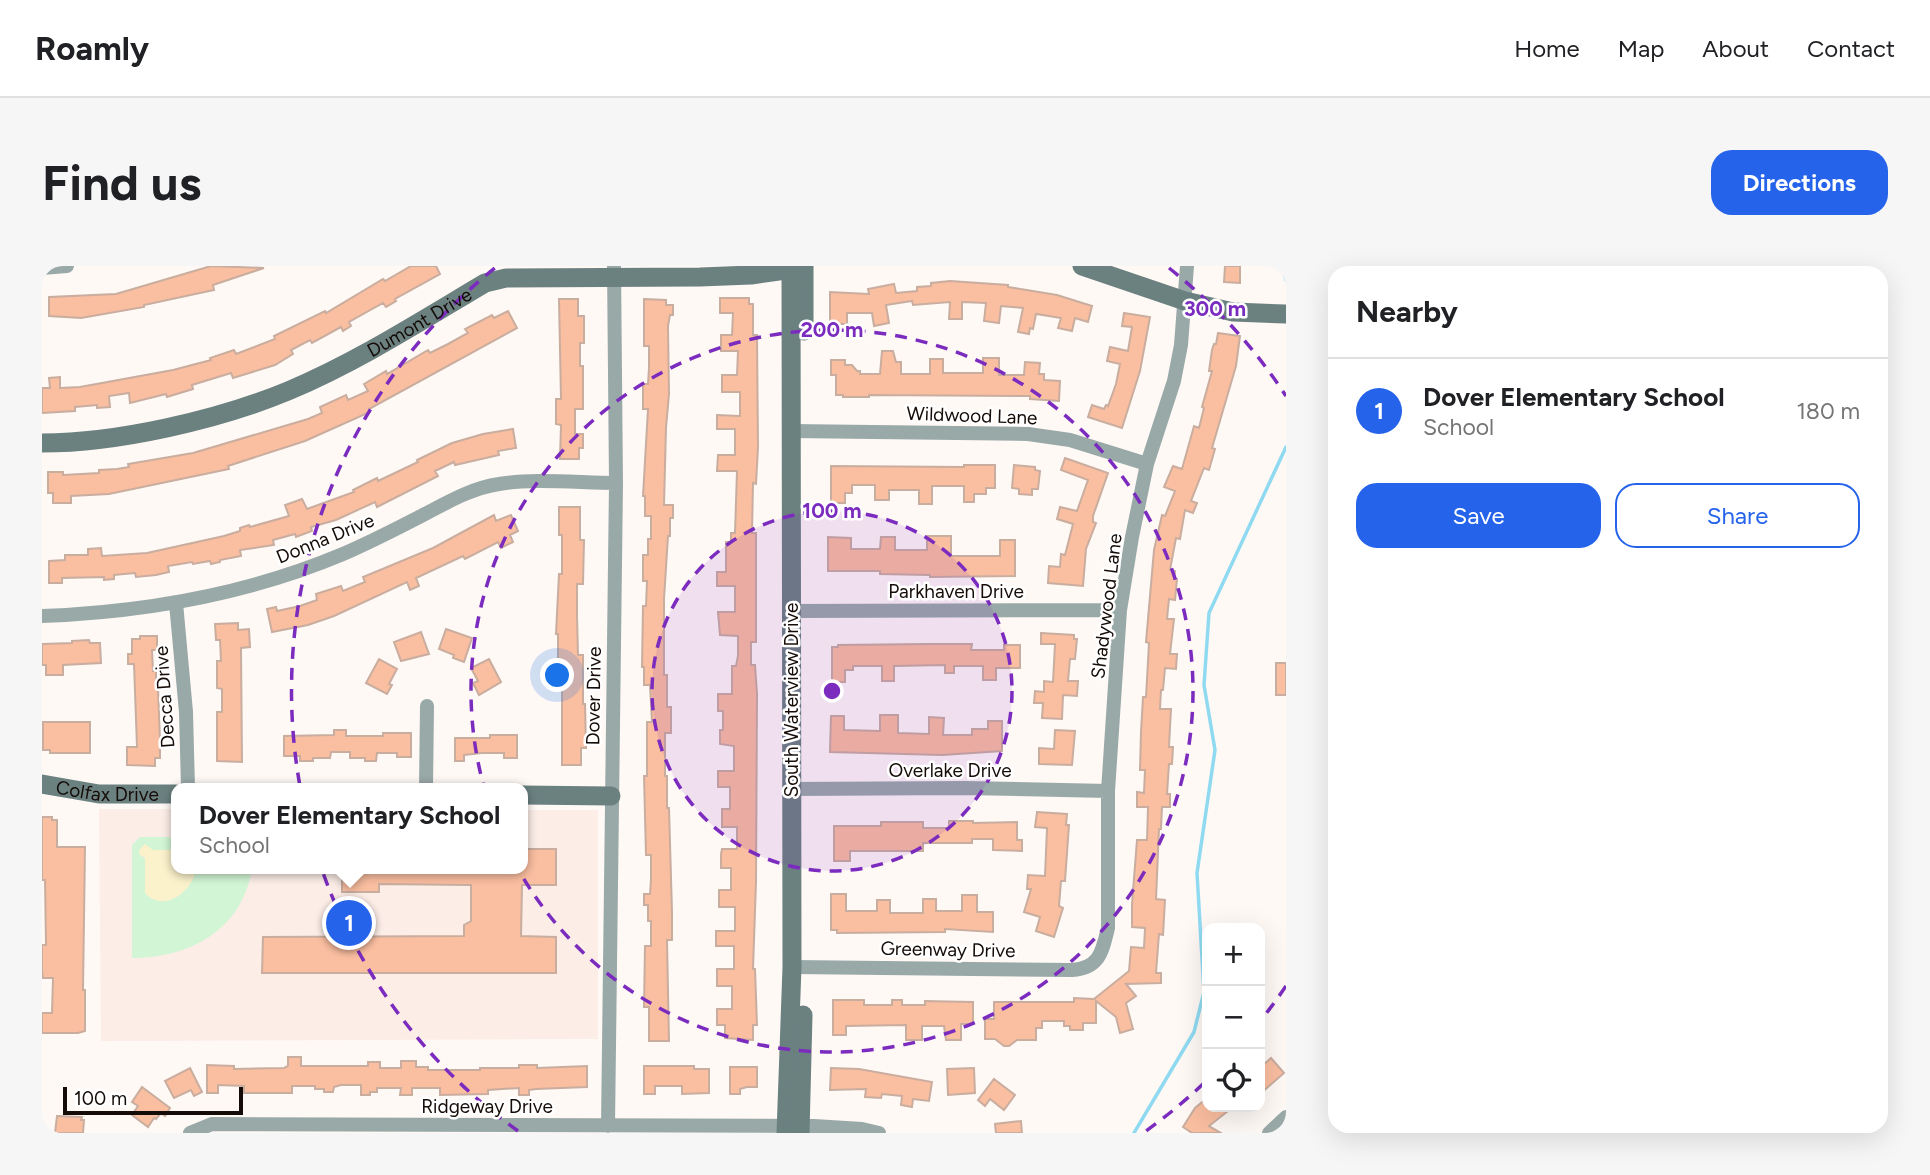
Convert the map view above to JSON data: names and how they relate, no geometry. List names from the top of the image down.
{
  "streets": {
    "street": [
      "Dumont Drive",
      "Wildwood Lane",
      "Donna Drive",
      "Parkhaven Drive",
      "Shadywood Lane",
      "Dover Drive",
      "Decca Drive",
      "South Waterview Drive",
      "Overlake Drive",
      "Colfax Drive",
      "Greenway Drive",
      "Ridgeway Drive"
    ]
  },
  "crossings": [
    ["Dumont Drive", "Dover Drive"],
    ["Dumont Drive", "South Waterview Drive"],
    ["Wildwood Lane", "Shadywood Lane"],
    ["Wildwood Lane", "South Waterview Drive"],
    ["Donna Drive", "Dover Drive"],
    ["Donna Drive", "Decca Drive"],
    ["Parkhaven Drive", "Shadywood Lane"],
    ["Parkhaven Drive", "South Waterview Drive"],
    ["Shadywood Lane", "Overlake Drive"],
    ["Shadywood Lane", "Greenway Drive"],
    ["Dover Drive", "Ridgeway Drive"],
    ["South Waterview Drive", "Overlake Drive"],
    ["South Waterview Drive", "Greenway Drive"],
    ["South Waterview Drive", "Ridgeway Drive"]
  ],
  "scale_bar": "100 m",
  "page": {
    "header": "Roamly",
    "nav": [
      "Home",
      "Map",
      "About",
      "Contact"
    ],
    "buttons": [
      "Directions",
      ["Save", "Share"]
    ],
    "title": "Find us",
    "heading": "Nearby",
    "list": [
      {
        "mark": "1",
        "name": "Dover Elementary School",
        "note": "School",
        "value": "180 m"
      }
    ],
    "popup": ["Dover Elementary School", "School"],
    "pins": "1",
    "map_buttons": ["+", "−"],
    "scale": "100 m"
  },
  "rings": ["300 m", "200 m", "100 m"]
}
